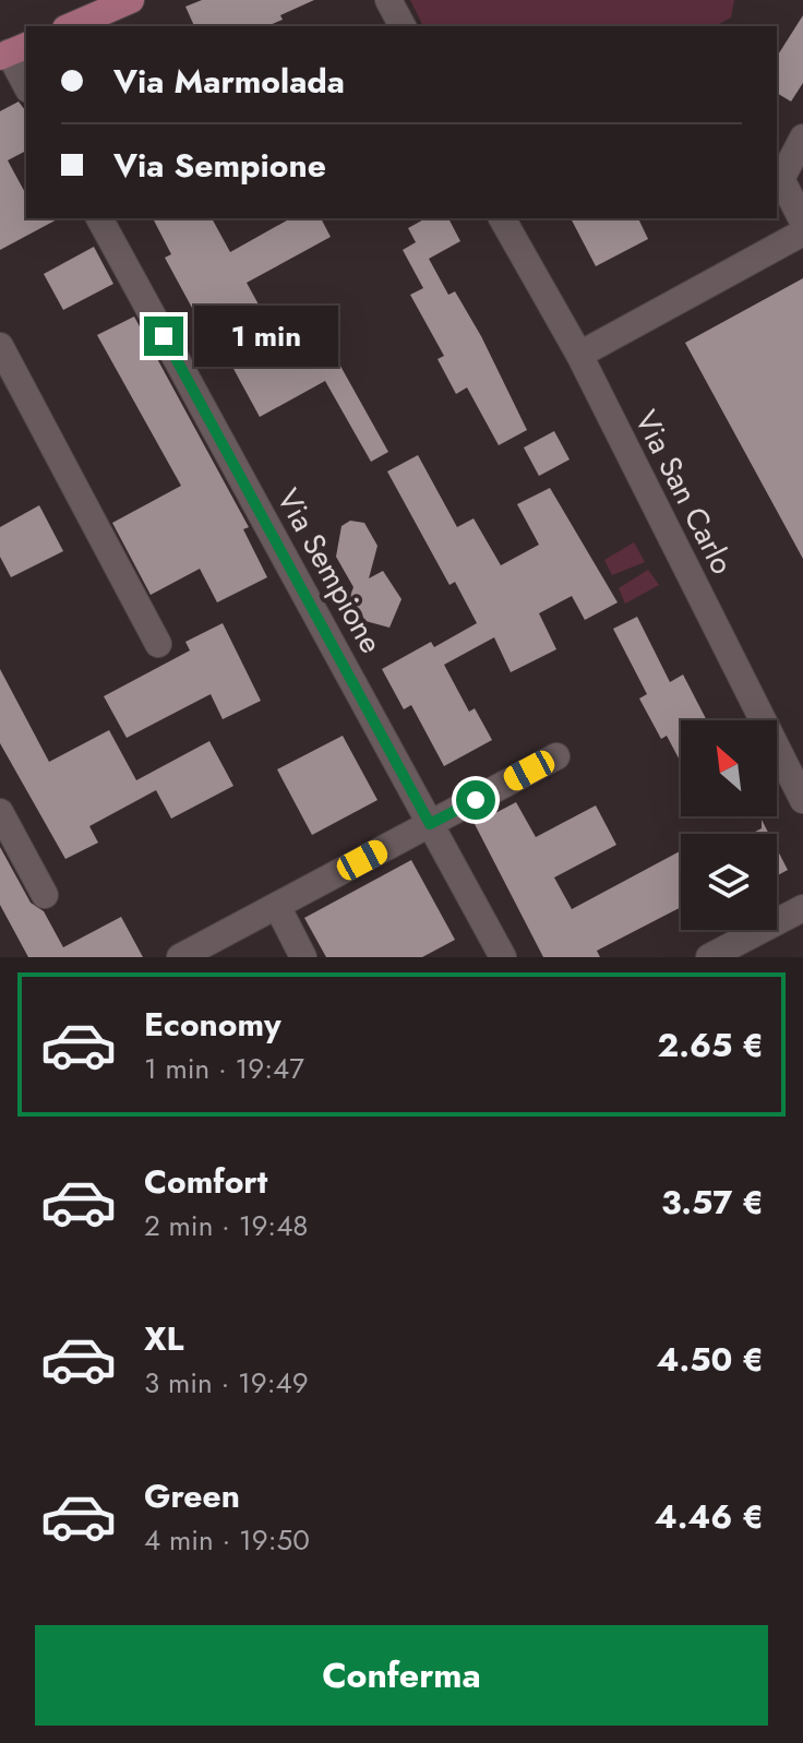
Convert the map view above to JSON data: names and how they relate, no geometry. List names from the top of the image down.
{
  "streets": {
    "street": ["Via San Carlo", "Via Sempione"]
  },
  "north": "top left",
  "page": {
    "banner": ["Via Marmolada", "Via Sempione"],
    "bubble": "1 min",
    "list": [
      {
        "name": "Economy",
        "note": "1 min · 19:47",
        "value": "2.65 €"
      },
      {
        "name": "Comfort",
        "note": "2 min · 19:48",
        "value": "3.57 €"
      },
      {
        "name": "XL",
        "note": "3 min · 19:49",
        "value": "4.50 €"
      },
      {
        "name": "Green",
        "note": "4 min · 19:50",
        "value": "4.46 €"
      }
    ],
    "buttons": "Conferma"
  }
}
